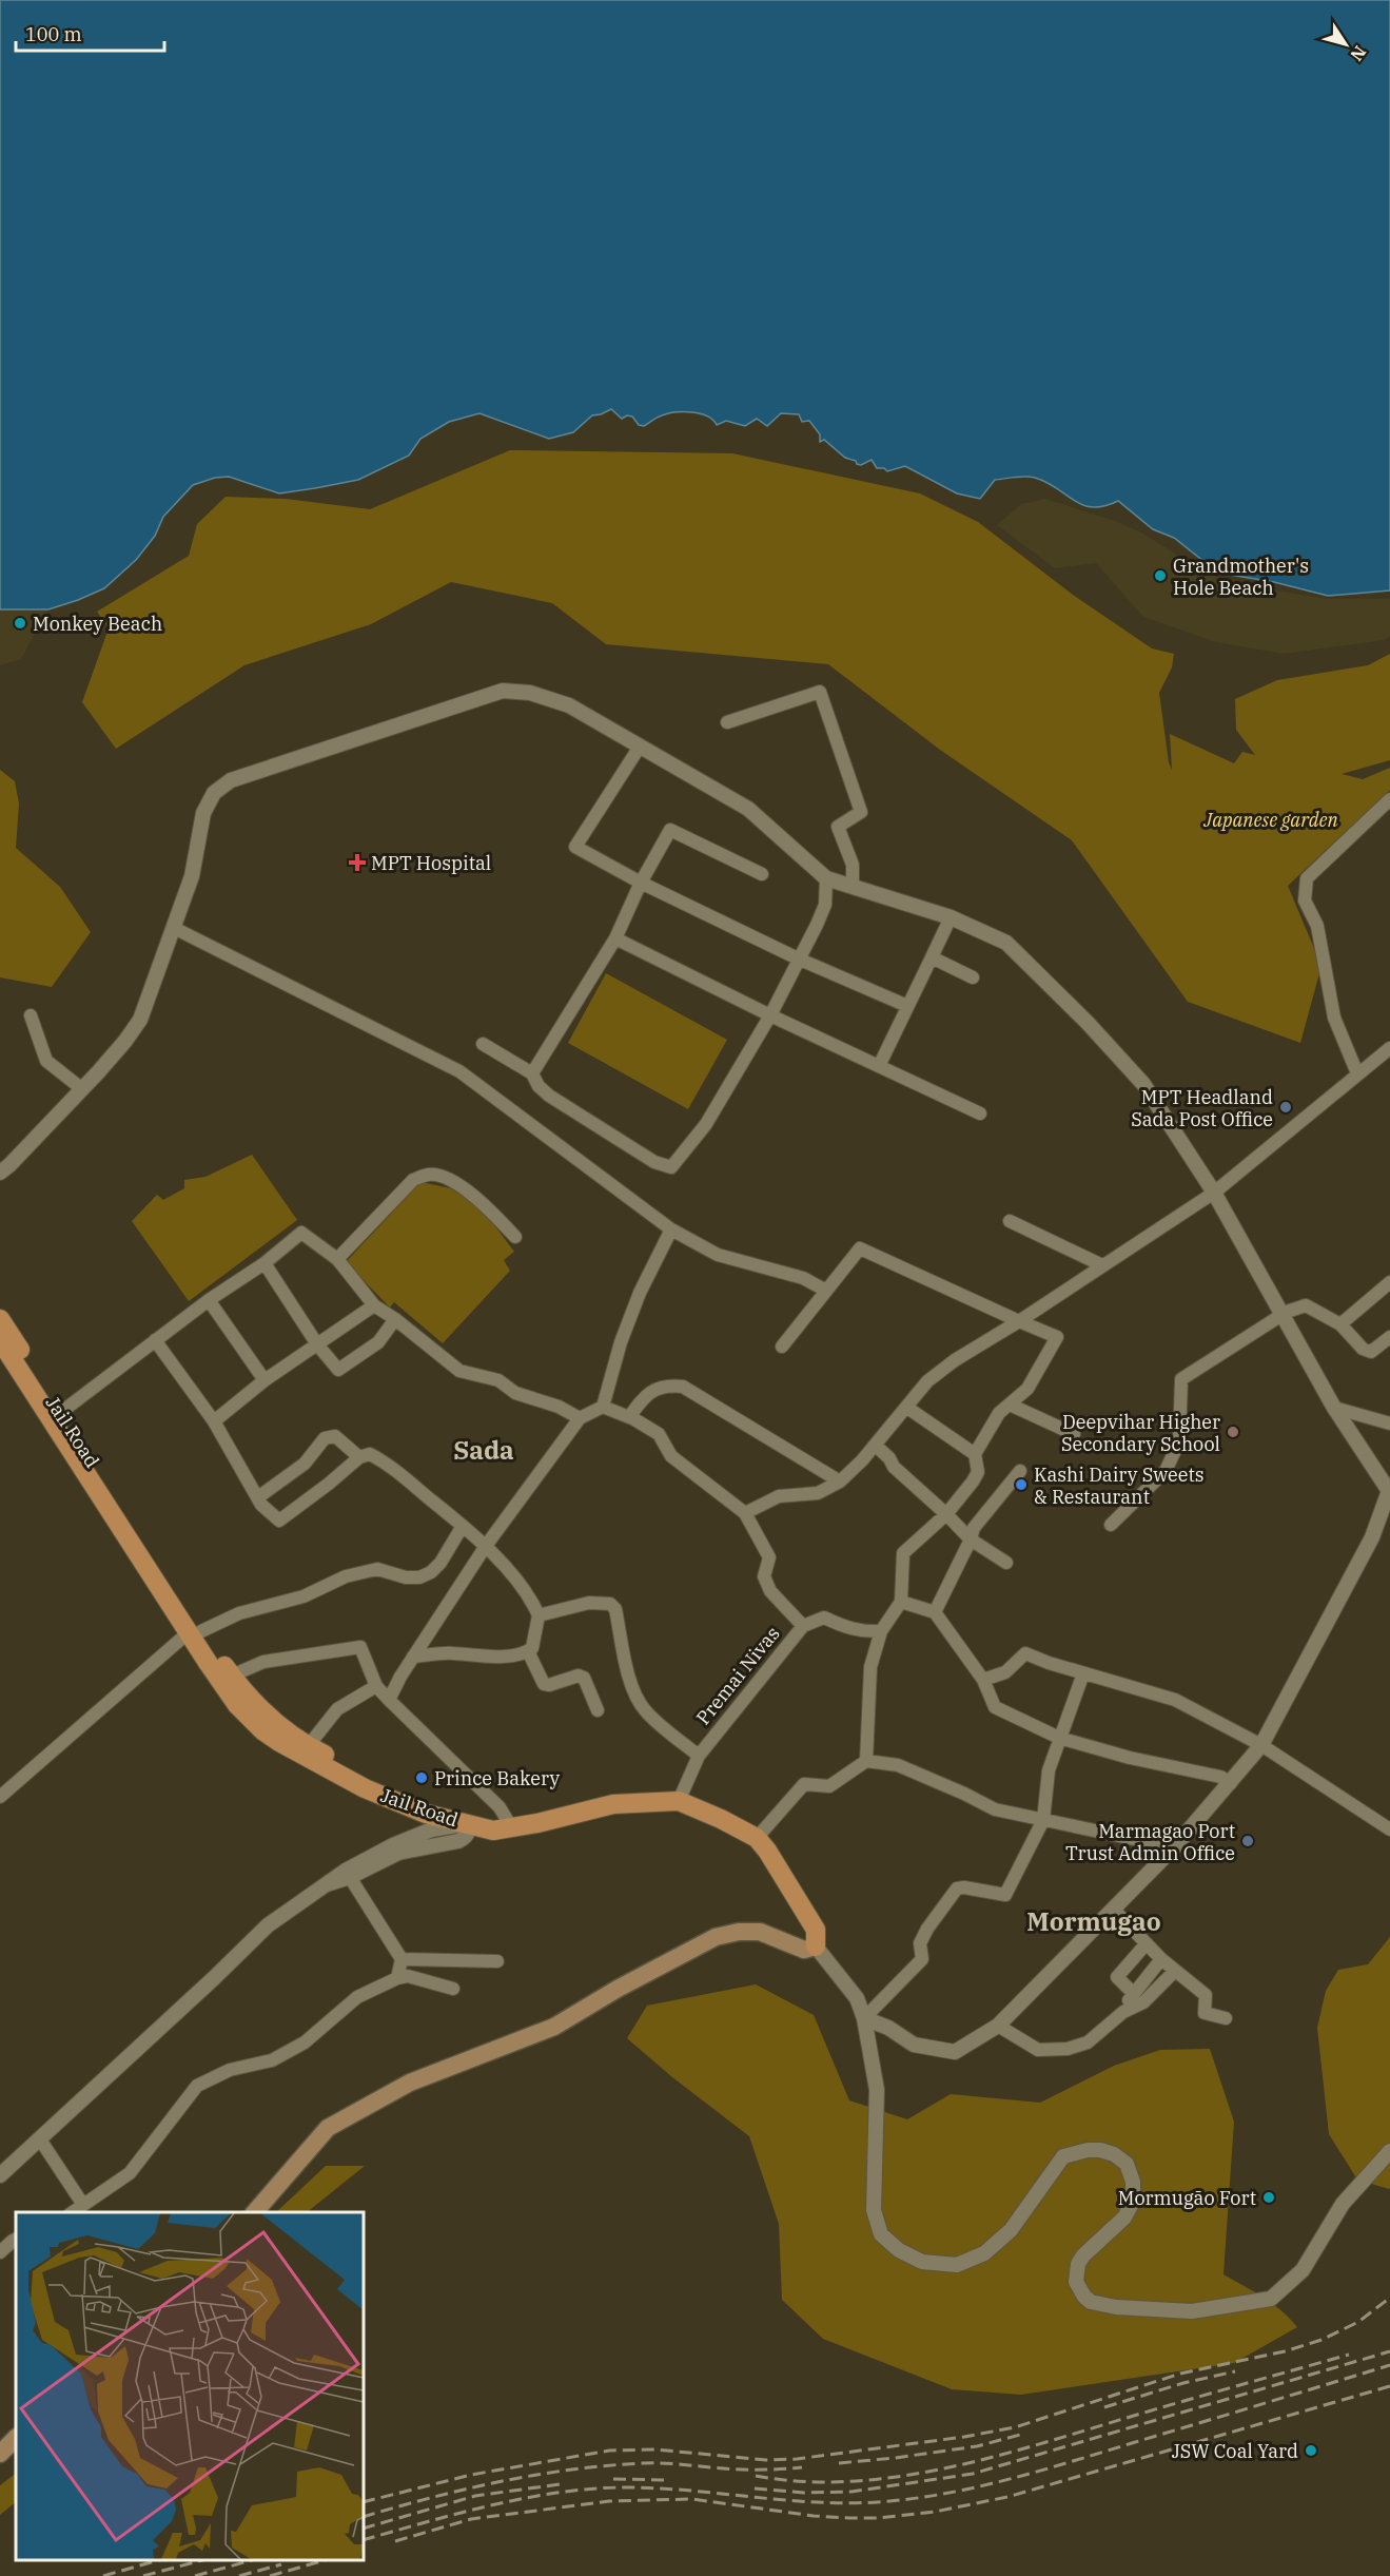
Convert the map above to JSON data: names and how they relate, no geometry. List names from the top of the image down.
{
  "streets": {
    "main road": ["Jail Road"],
    "street": ["Premai Nivas"]
  },
  "districts": ["Sada", "Mormugao"],
  "parks": ["Japanese garden"],
  "places": {
    "other": [
      "Grandmother's Hole Beach",
      "Monkey Beach",
      "MPT Headland Sada Post Office",
      "Deepvihar Higher Secondary School",
      "Kashi Dairy Sweets & Restaurant",
      "Prince Bakery",
      "Marmagao Port Trust Admin Office",
      "Mormugão Fort",
      "JSW Coal Yard"
    ],
    "health": ["MPT Hospital"]
  },
  "scale_bar": "100 m",
  "north": "bottom right"
}
